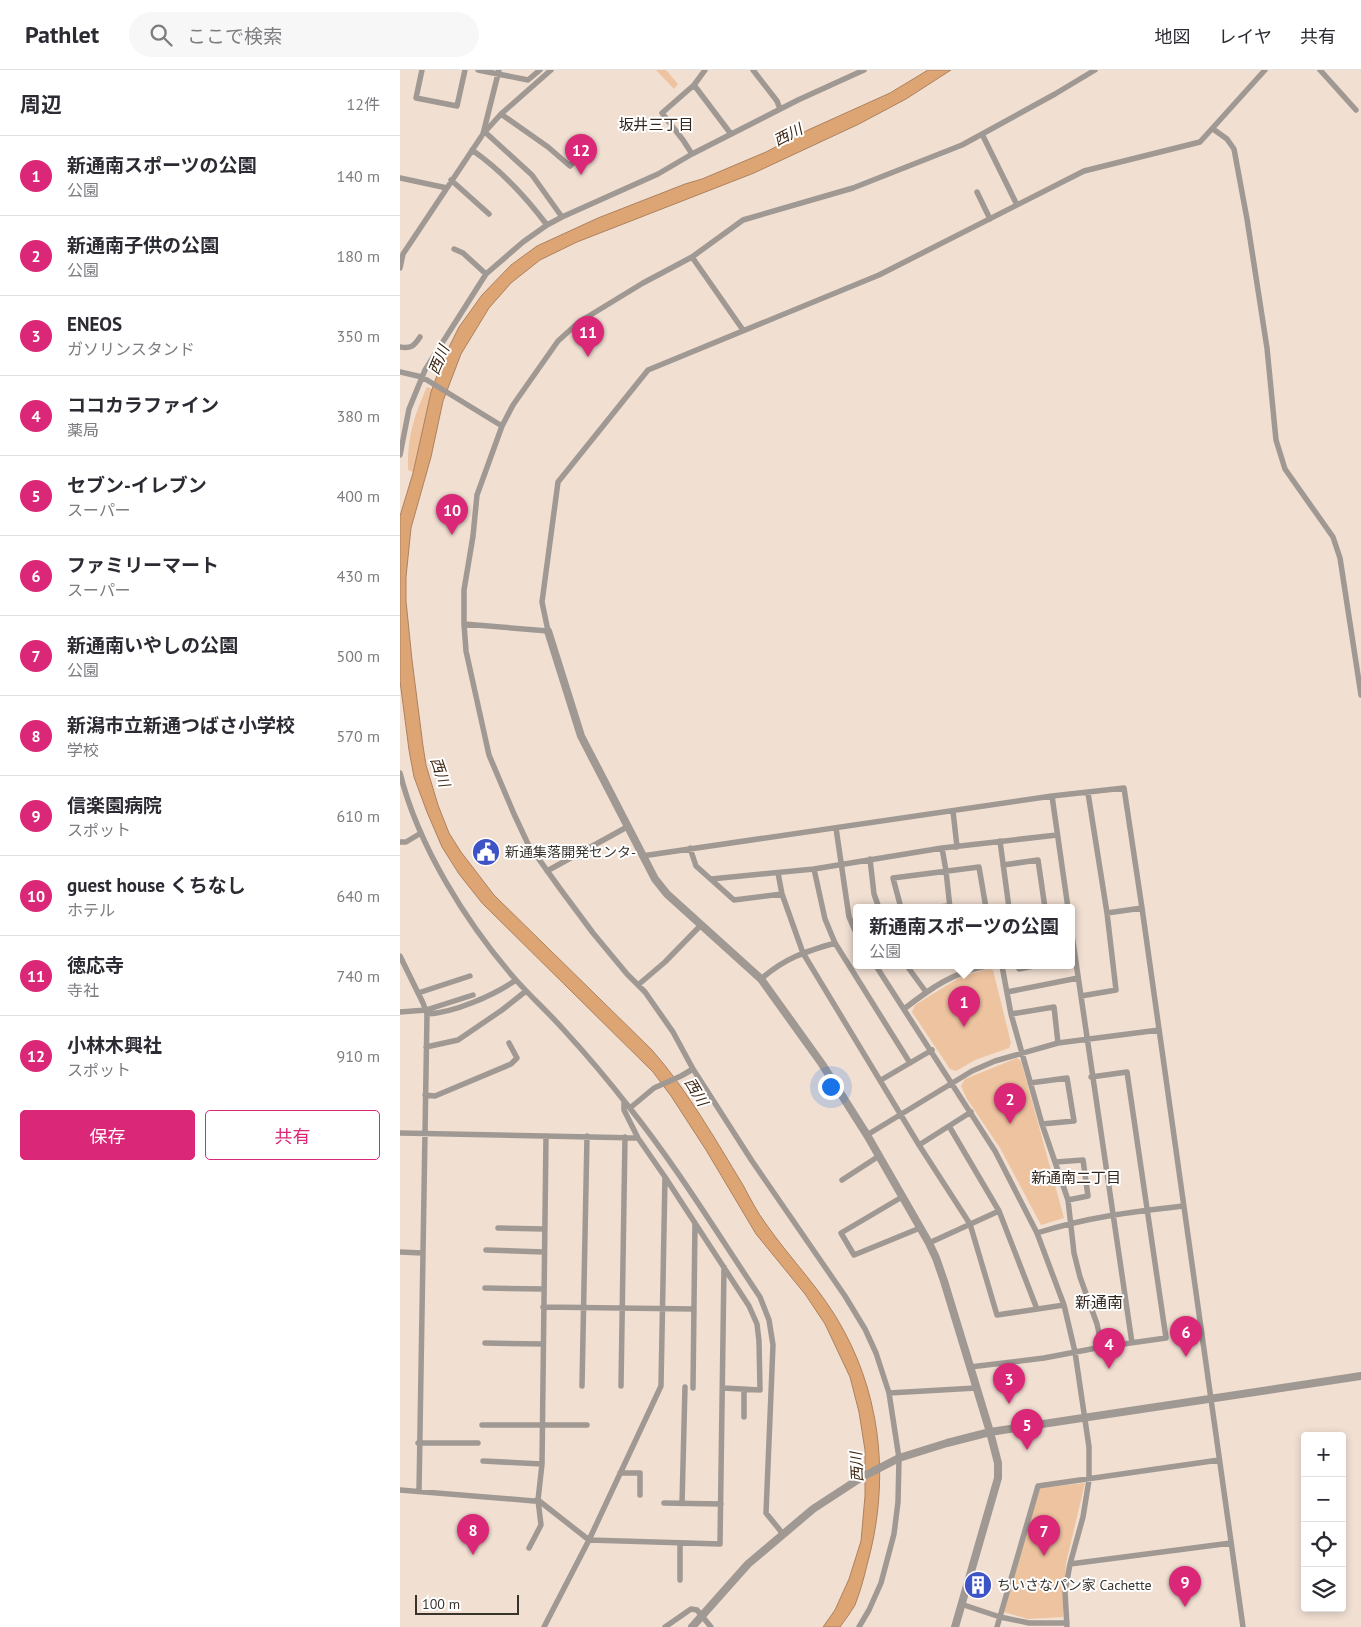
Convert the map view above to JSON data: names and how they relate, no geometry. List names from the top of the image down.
{
  "districts": ["坂井三丁目", "新通南二丁目", "新通南"],
  "water": ["西川"],
  "places": {
    "public building": ["新通集落開発センタ-"],
    "building": ["ちいさなパン家 Cachette"]
  },
  "scale_bar": "100 m",
  "page": {
    "header": "Pathlet",
    "search": "ここで検索",
    "nav": ["地図", "レイヤ", "共有"],
    "heading": ["周辺", "12件"],
    "pins": [
      "12",
      "11",
      "10",
      "1",
      "2",
      "6",
      "4",
      "3",
      "5",
      "8",
      "7",
      "9"
    ],
    "list": [
      {
        "mark": "1",
        "name": "新通南スポーツの公園",
        "note": "公園",
        "value": "140 m"
      },
      {
        "mark": "2",
        "name": "新通南子供の公園",
        "note": "公園",
        "value": "180 m"
      },
      {
        "mark": "3",
        "name": "ENEOS",
        "note": "ガソリンスタンド",
        "value": "350 m"
      },
      {
        "mark": "4",
        "name": "ココカラファイン",
        "note": "薬局",
        "value": "380 m"
      },
      {
        "mark": "5",
        "name": "セブン-イレブン",
        "note": "スーパー",
        "value": "400 m"
      },
      {
        "mark": "6",
        "name": "ファミリーマート",
        "note": "スーパー",
        "value": "430 m"
      },
      {
        "mark": "7",
        "name": "新通南いやしの公園",
        "note": "公園",
        "value": "500 m"
      },
      {
        "mark": "8",
        "name": "新潟市立新通つばさ小学校",
        "note": "学校",
        "value": "570 m"
      },
      {
        "mark": "9",
        "name": "信楽園病院",
        "note": "スポット",
        "value": "610 m"
      },
      {
        "mark": "10",
        "name": "guest house くちなし",
        "note": "ホテル",
        "value": "640 m"
      },
      {
        "mark": "11",
        "name": "徳応寺",
        "note": "寺社",
        "value": "740 m"
      },
      {
        "mark": "12",
        "name": "小林木興社",
        "note": "スポット",
        "value": "910 m"
      }
    ],
    "popup": ["新通南スポーツの公園", "公園"],
    "buttons": ["保存", "共有"],
    "map_buttons": ["+", "−"],
    "scale": "100 m"
  }
}
